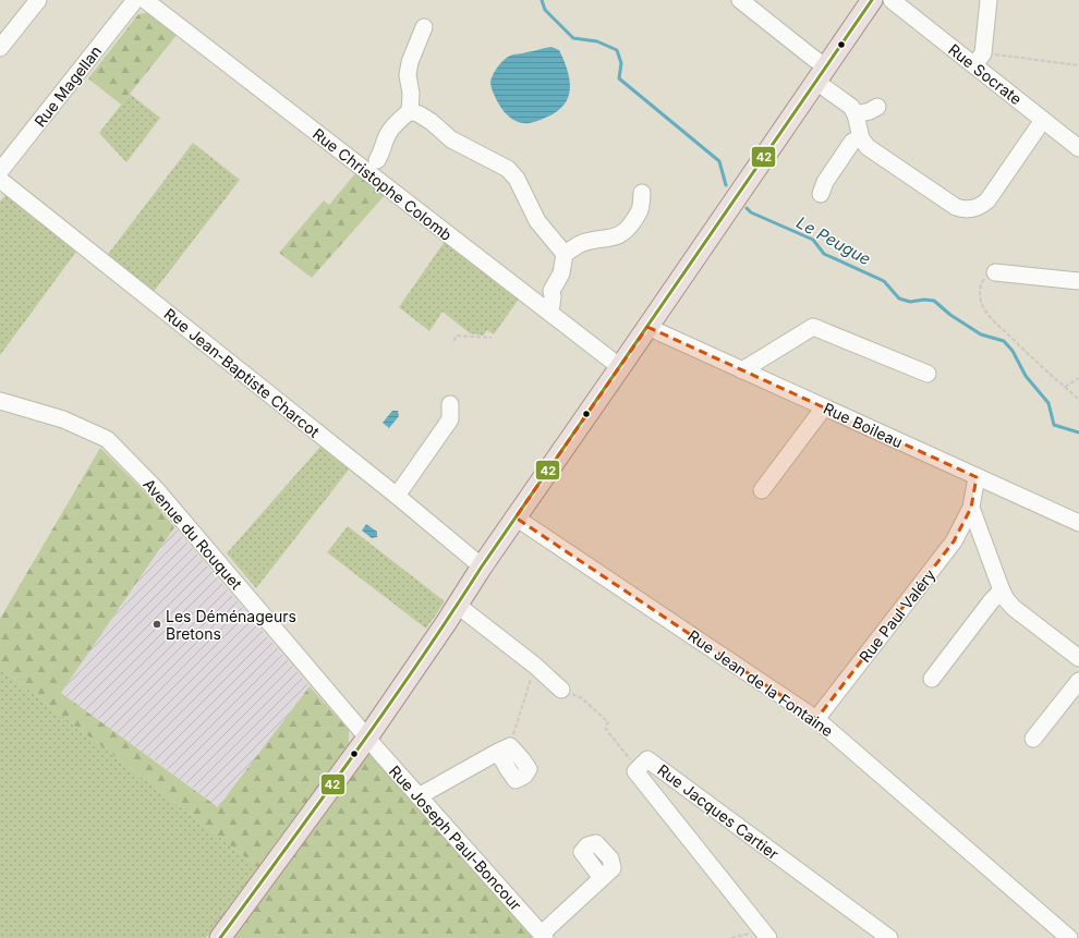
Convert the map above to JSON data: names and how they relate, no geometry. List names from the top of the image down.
{
  "streets": {
    "street": [
      "Rue Socrate",
      "Rue Magellan",
      "Rue Christophe Colomb",
      "Rue Jean-Baptiste Charcot",
      "Rue Boileau",
      "Avenue du Rouquet",
      "Rue Paul Valéry",
      "Rue Jean de la Fontaine",
      "Rue Jacques Cartier",
      "Rue Joseph Paul-Boncour"
    ]
  },
  "crossings": [
    ["Avenue du Rouquet", "Rue Joseph Paul-Boncour"],
    ["Rue Paul Valéry", "Rue Jean de la Fontaine"]
  ],
  "water": ["Le Peugue"],
  "places": ["Les Déménageurs Bretons"],
  "lines": ["transit line 42"]
}
